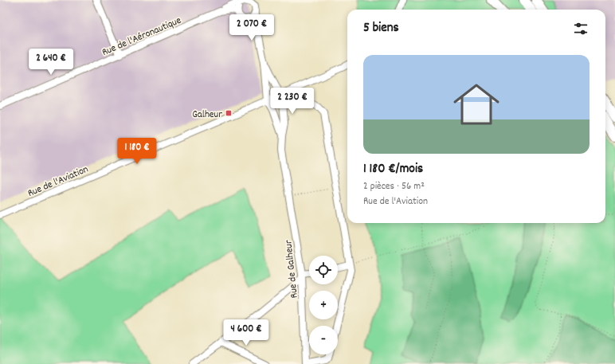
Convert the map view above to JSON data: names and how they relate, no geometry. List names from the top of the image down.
{
  "streets": {
    "street": ["Rue de l'Aéronautique", "Rue de l'Aviation", "Rue de Galheur"]
  },
  "crossings": [
    ["Rue de l'Aviation", "Rue de Galheur"]
  ],
  "places": {
    "transit": ["Galheur"]
  },
  "page": {
    "heading": "5 biens",
    "price": [
      "2 070 €",
      "2 640 €",
      "2 230 €",
      "1 180 €",
      "4 600 €"
    ],
    "list": [
      {
        "name": "1 180 €/mois",
        "note": "2 pièces · 56 m² · Rue de l'Aviation"
      }
    ],
    "map_buttons": ["+", "−"]
  }
}
